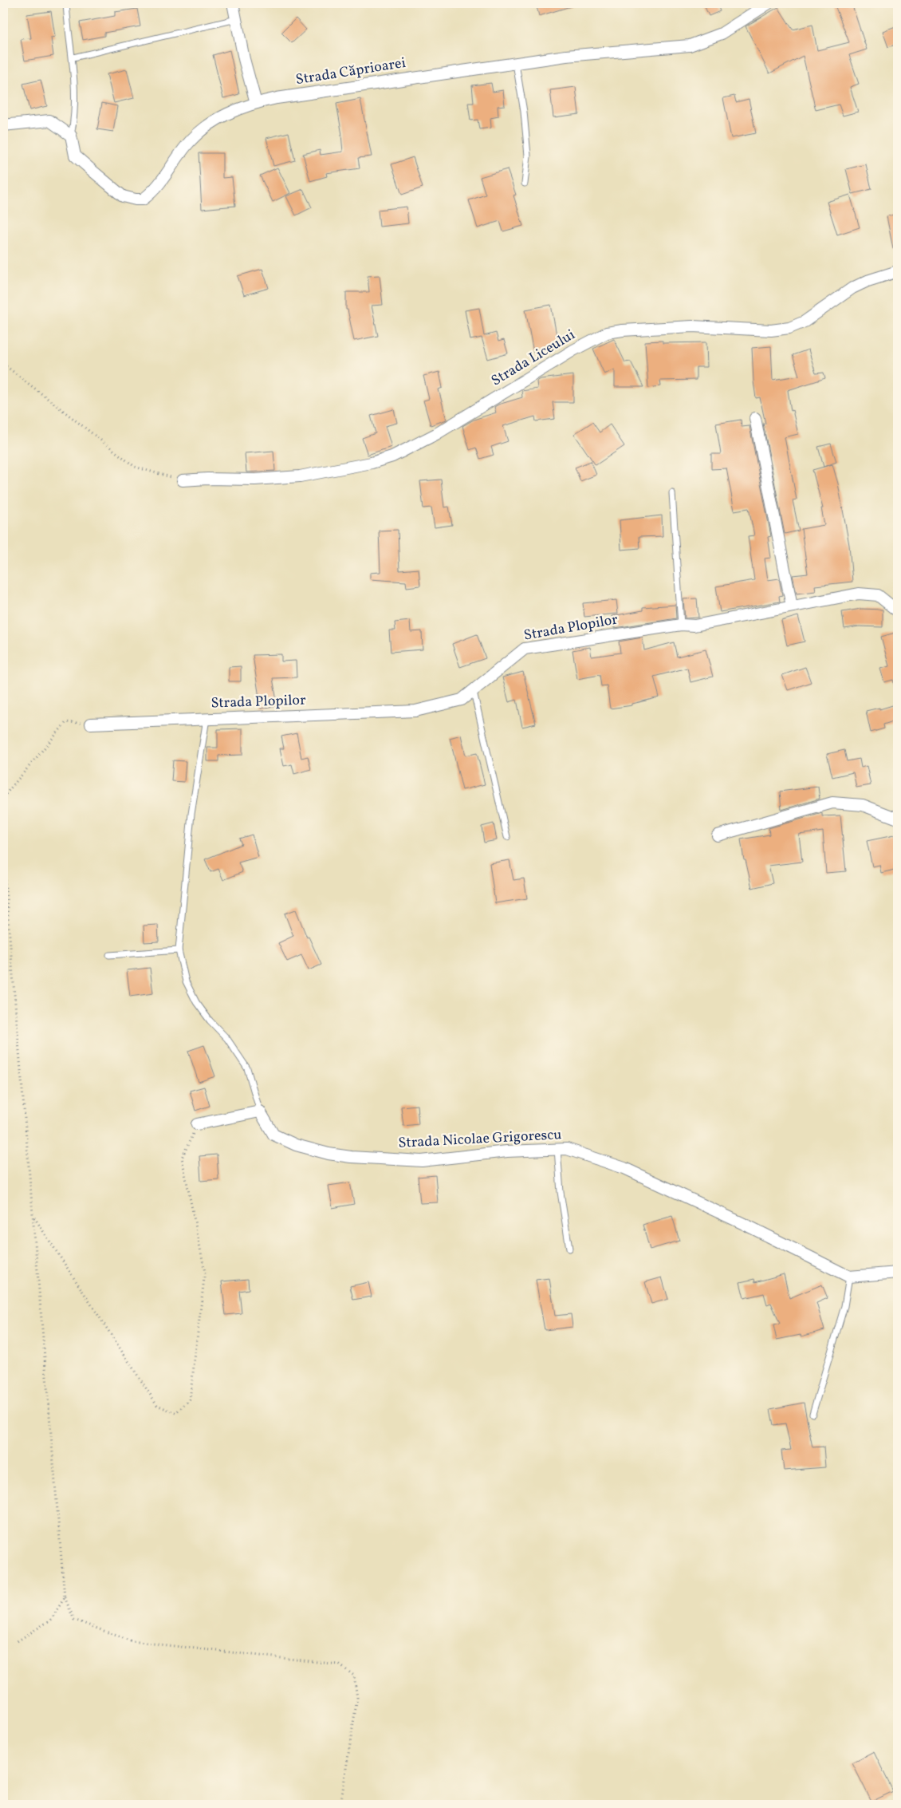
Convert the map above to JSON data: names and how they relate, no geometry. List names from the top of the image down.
{
  "streets": {
    "street": [
      "Strada Căprioarei",
      "Strada Liceului",
      "Strada Plopilor",
      "Strada Nicolae Grigorescu"
    ]
  }
}
